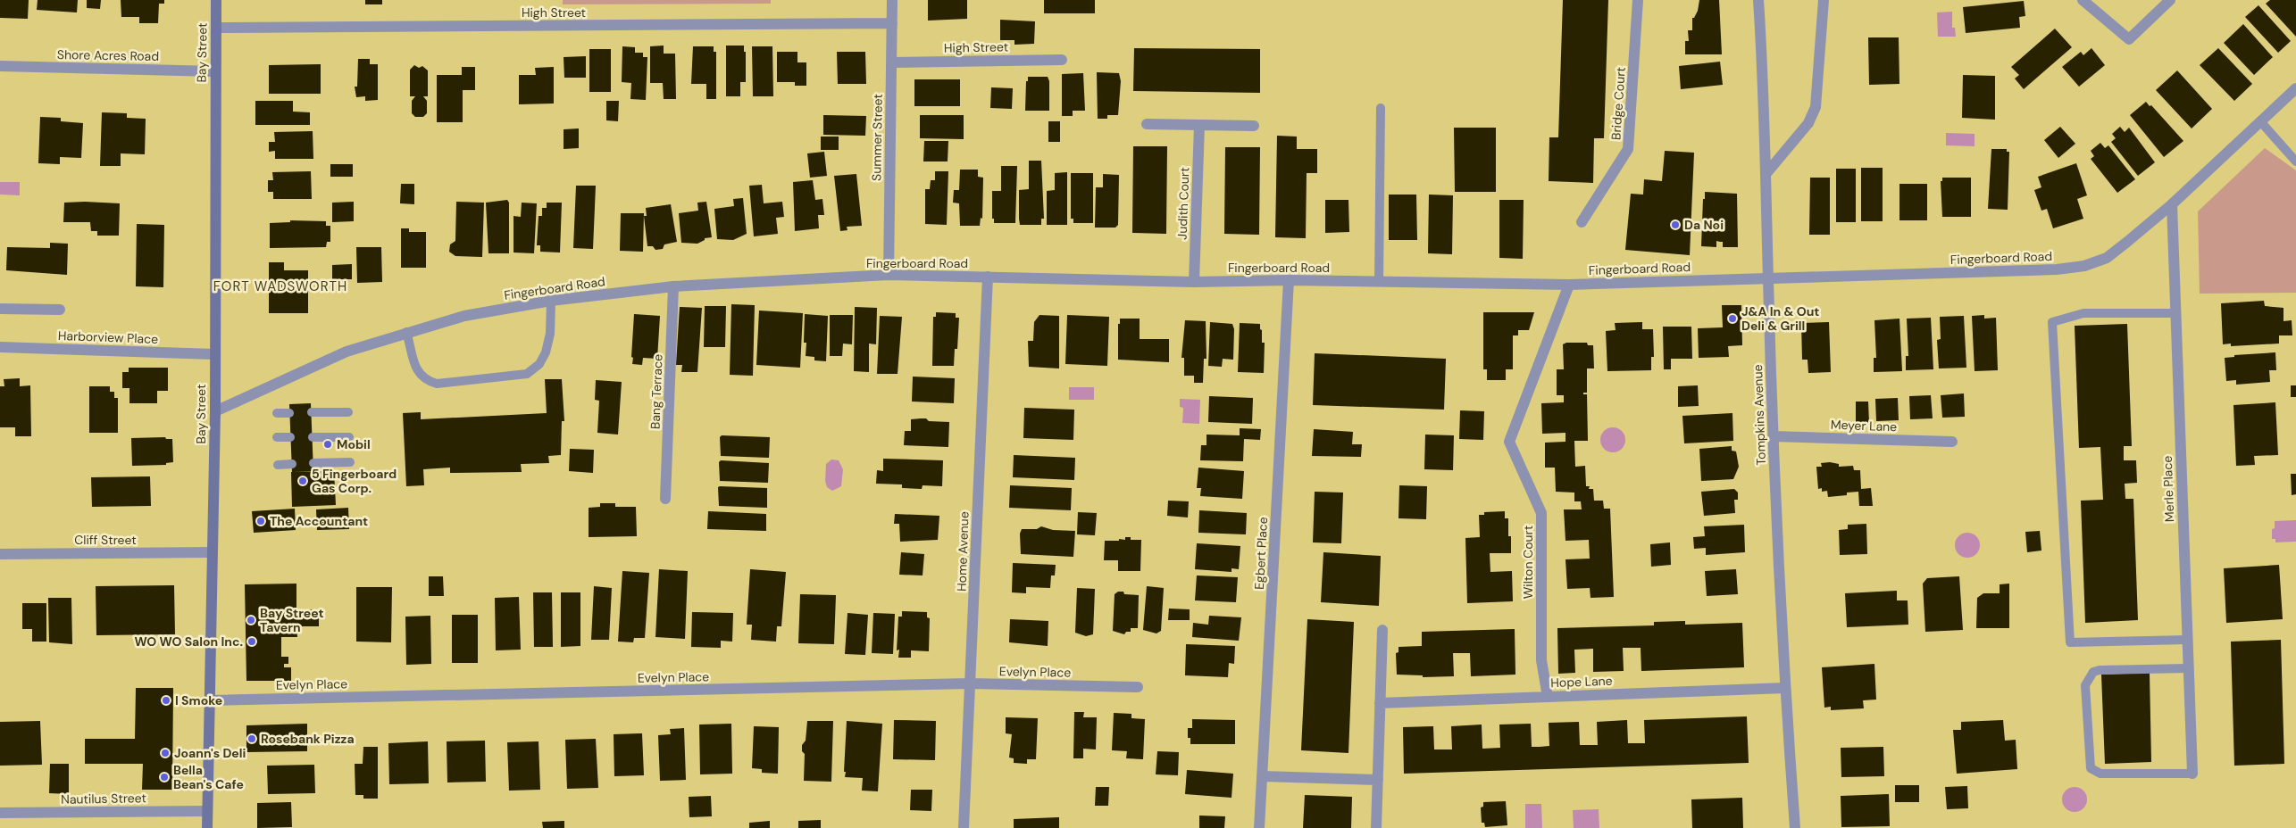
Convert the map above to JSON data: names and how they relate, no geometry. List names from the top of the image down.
{
  "streets": {
    "main road": ["Bay Street"],
    "street": [
      "High Street",
      "Shore Acres Road",
      "Bridge Court",
      "Summer Street",
      "Judith Court",
      "Fingerboard Road",
      "Harborview Place",
      "Bang Terrace",
      "Tompkins Avenue",
      "Meyer Lane",
      "Merle Place",
      "Cliff Street",
      "Home Avenue",
      "Egbert Place",
      "Wilton Court",
      "Evelyn Place",
      "Hope Lane",
      "Nautilus Street"
    ]
  },
  "crossings": [
    ["High Street", "Bay Street"],
    ["High Street", "Summer Street"],
    ["Bay Street", "Shore Acres Road"],
    ["Bay Street", "Fingerboard Road"],
    ["Bay Street", "Harborview Place"],
    ["Bay Street", "Cliff Street"],
    ["Bay Street", "Evelyn Place"],
    ["Bay Street", "Nautilus Street"],
    ["Summer Street", "Fingerboard Road"],
    ["Judith Court", "Fingerboard Road"],
    ["Fingerboard Road", "Bang Terrace"],
    ["Fingerboard Road", "Tompkins Avenue"],
    ["Fingerboard Road", "Merle Place"],
    ["Fingerboard Road", "Home Avenue"],
    ["Fingerboard Road", "Egbert Place"],
    ["Fingerboard Road", "Wilton Court"],
    ["Tompkins Avenue", "Meyer Lane"],
    ["Tompkins Avenue", "Hope Lane"],
    ["Home Avenue", "Evelyn Place"],
    ["Wilton Court", "Hope Lane"]
  ],
  "districts": ["FORT WADSWORTH"],
  "places": [
    "Da Noi",
    "J&A In & Out Deli & Grill",
    "Mobil",
    "5 Fingerboard Gas Corp.",
    "The Accountant",
    "Bay Street Tavern",
    "WO WO Salon Inc.",
    "I Smoke",
    "Rosebank Pizza",
    "Joann's Deli",
    "Bella Bean's Cafe"
  ]
}
